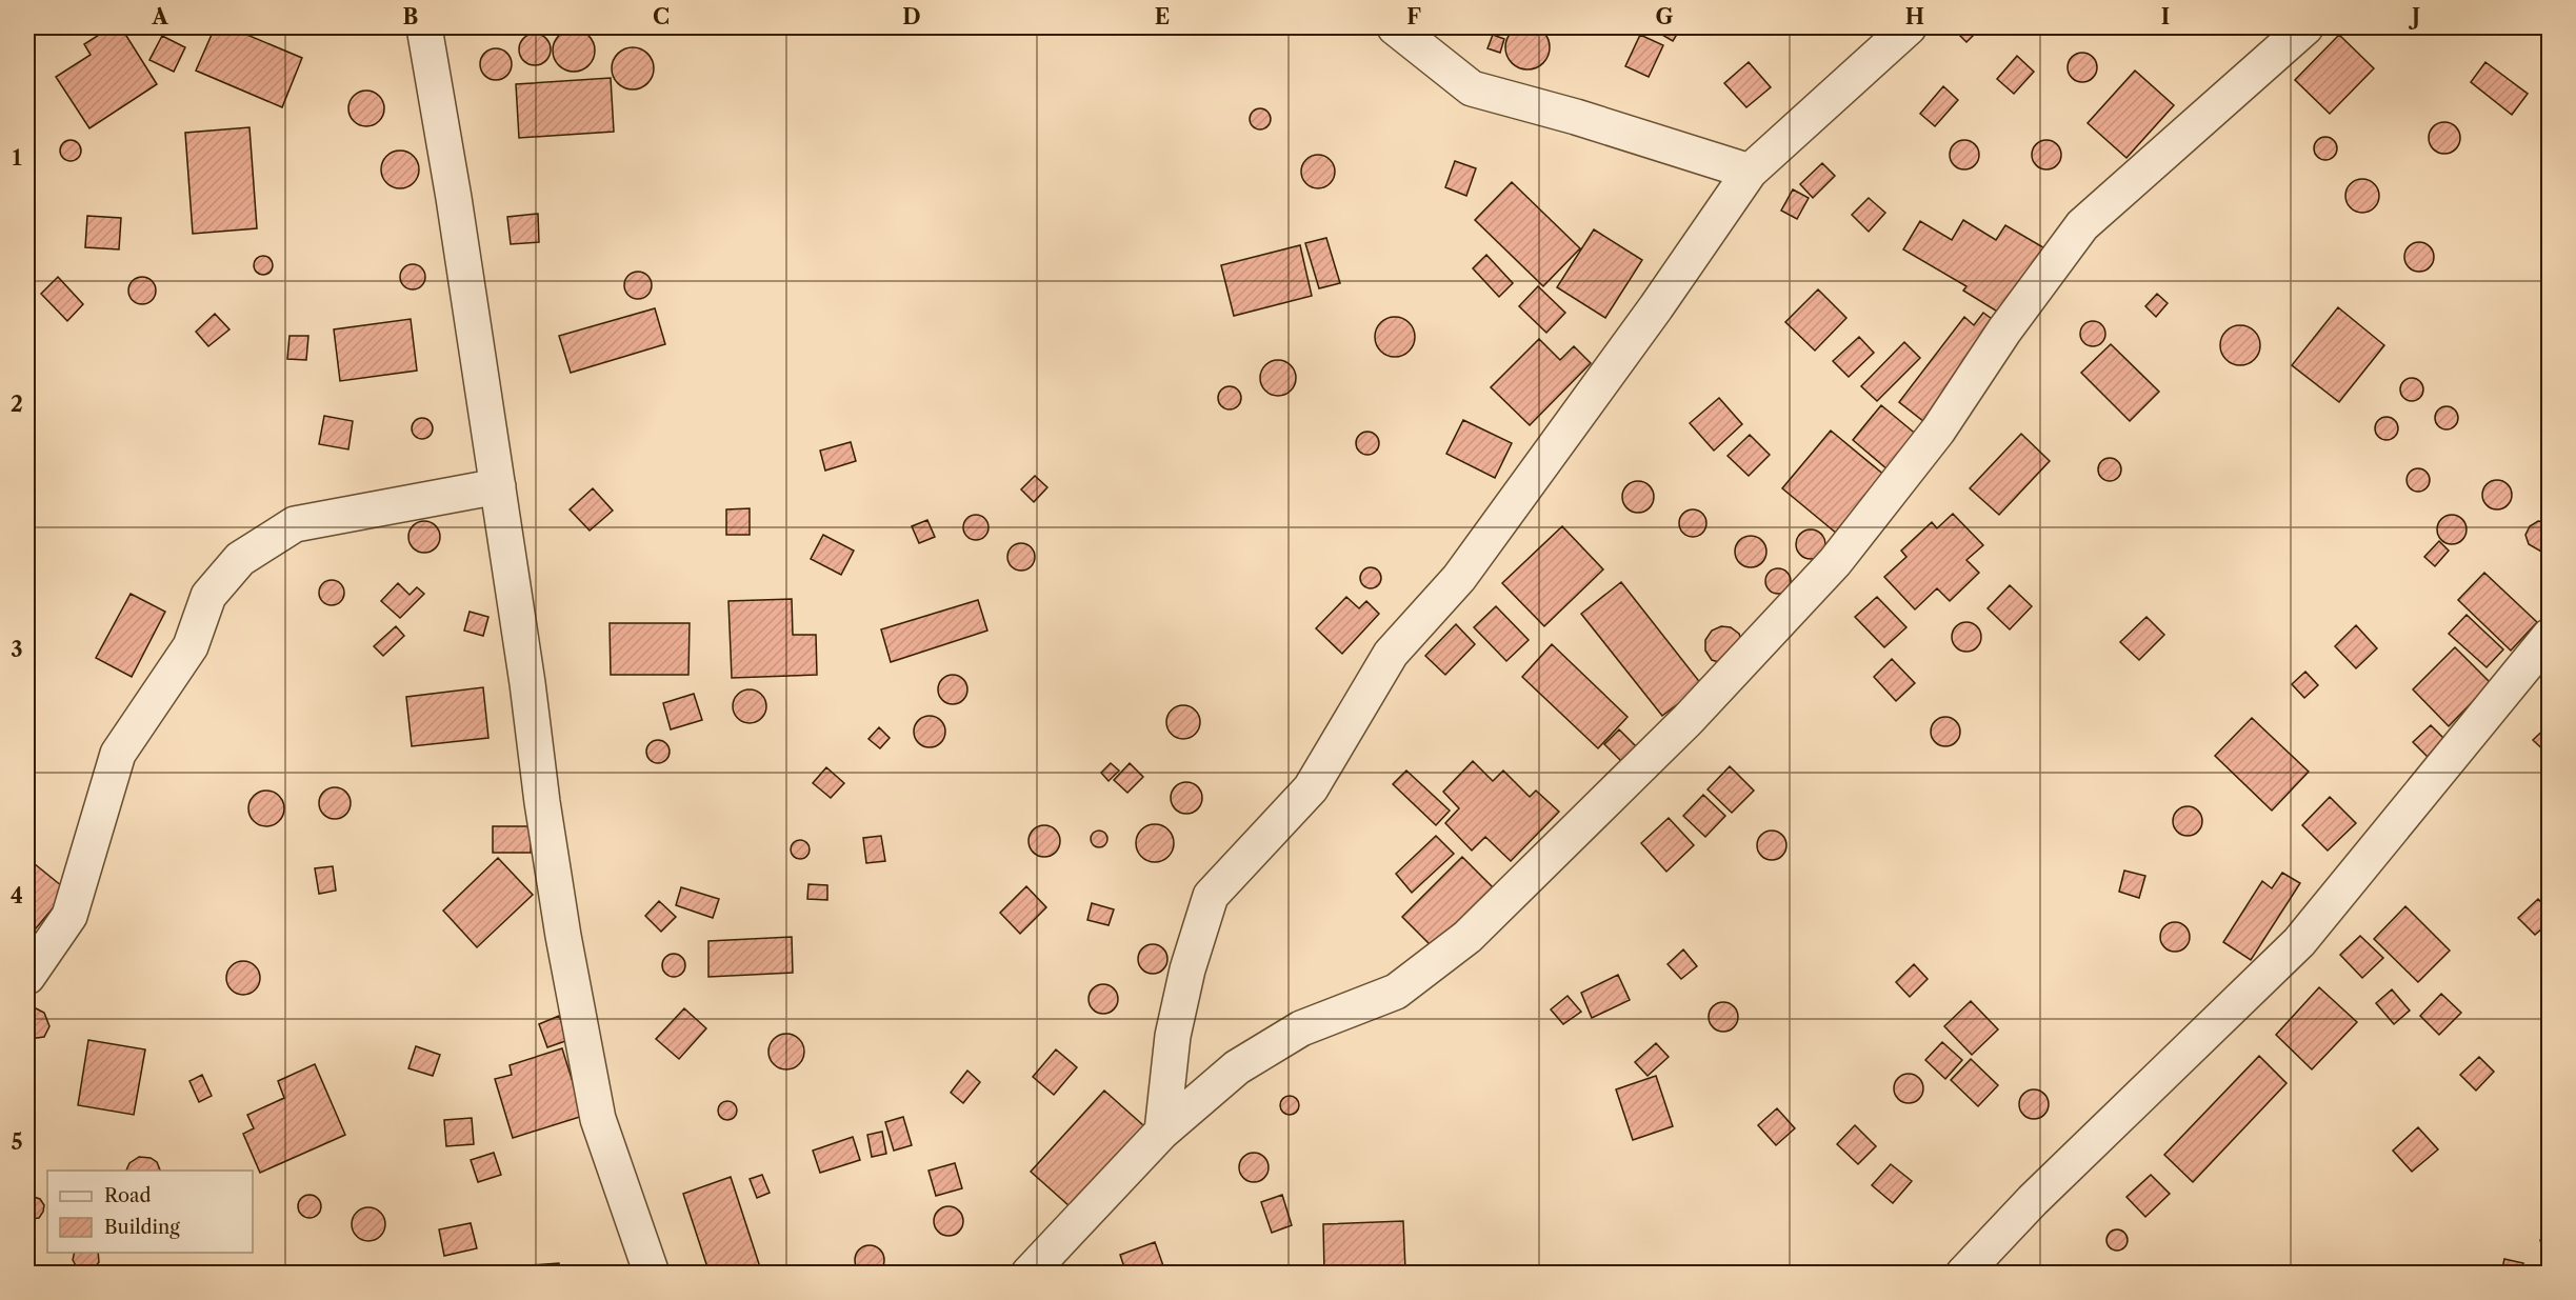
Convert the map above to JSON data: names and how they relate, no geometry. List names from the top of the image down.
{
  "legend": ["Road", "Building"],
  "grid": {
    "columns": [
      "A",
      "B",
      "C",
      "D",
      "E",
      "F",
      "G",
      "H",
      "I",
      "J"
    ],
    "rows": [
      "1",
      "2",
      "3",
      "4",
      "5"
    ]
  }
}
